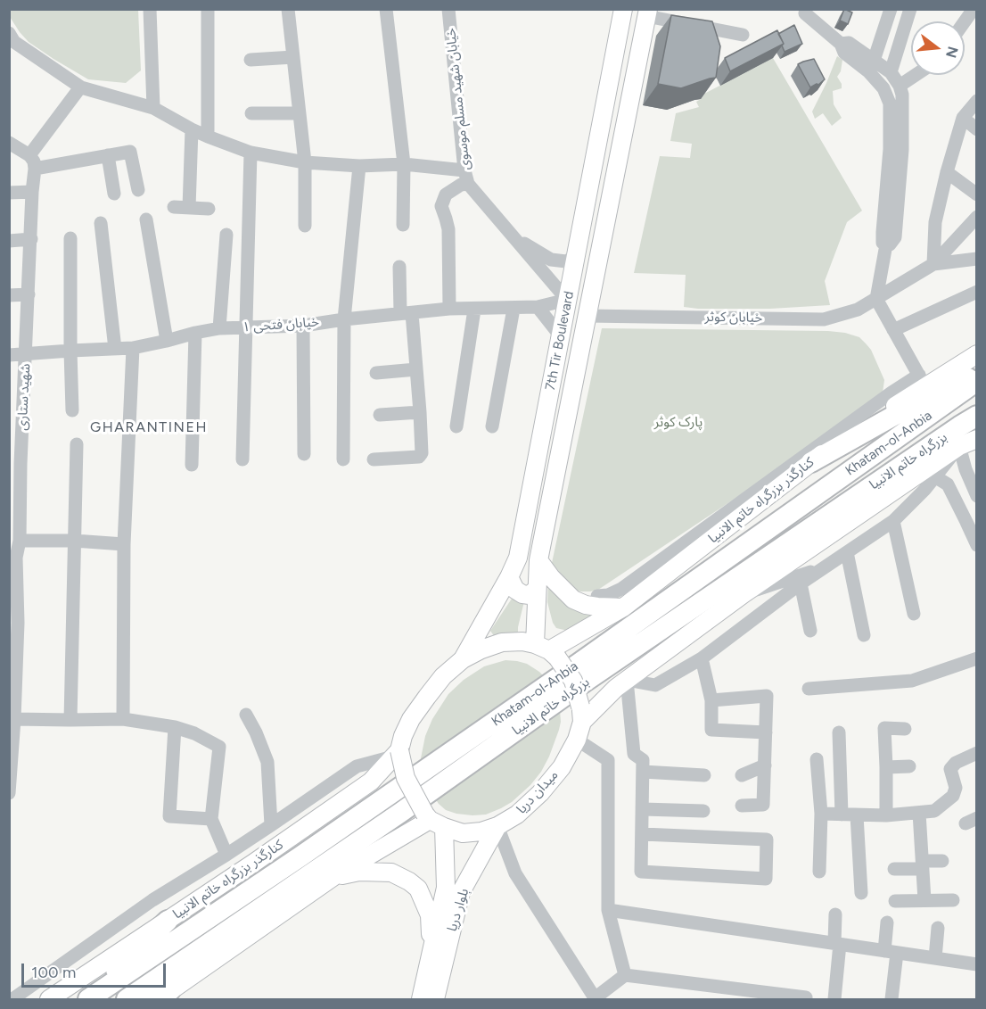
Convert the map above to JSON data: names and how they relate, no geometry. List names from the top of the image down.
{
  "streets": {
    "highway": ["Khatam-ol-Anbia", "بزرگراه خاتم الانبیا"],
    "main road": [
      "7th Tir Boulevard",
      "کنارگذر بزرگراه خاتم الانبیا",
      "میدان دریا",
      "بلوار دریا"
    ],
    "street": [
      "خیابان شهید مسلم موسوی",
      "خیابان کوثر",
      "خیابان فتحی ۱",
      "شهید ستاری"
    ]
  },
  "crossings": [
    ["خیابان شهید مسلم موسوی", "خیابان فتحی ۱"],
    ["خیابان شهید مسلم موسوی", "7th Tir Boulevard"],
    ["خیابان کوثر", "7th Tir Boulevard"],
    ["خیابان فتحی ۱", "7th Tir Boulevard"],
    ["خیابان فتحی ۱", "شهید ستاری"],
    ["7th Tir Boulevard", "کنارگذر بزرگراه خاتم الانبیا"],
    ["7th Tir Boulevard", "میدان دریا"],
    ["7th Tir Boulevard", "بلوار دریا"],
    ["کنارگذر بزرگراه خاتم الانبیا", "میدان دریا"],
    ["کنارگذر بزرگراه خاتم الانبیا", "بلوار دریا"],
    ["میدان دریا", "بلوار دریا"]
  ],
  "districts": ["GHARANTINEH"],
  "parks": ["پارک کوثر"],
  "scale_bar": "100 m",
  "north": "right"
}
